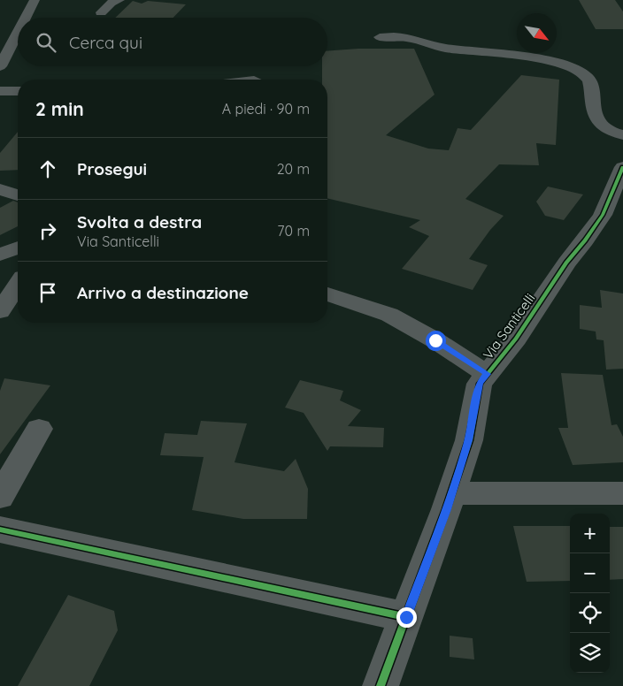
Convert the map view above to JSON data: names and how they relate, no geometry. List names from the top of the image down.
{
  "streets": {
    "street": ["Via Santicelli"]
  },
  "north": "bottom right",
  "page": {
    "search": "Cerca qui",
    "heading": ["2 min", "A piedi · 90 m"],
    "list": [
      ["Prosegui", "20 m"],
      ["Svolta a destra", "Via Santicelli", "70 m"],
      "Arrivo a destinazione"
    ],
    "map_buttons": ["+", "−"]
  }
}
